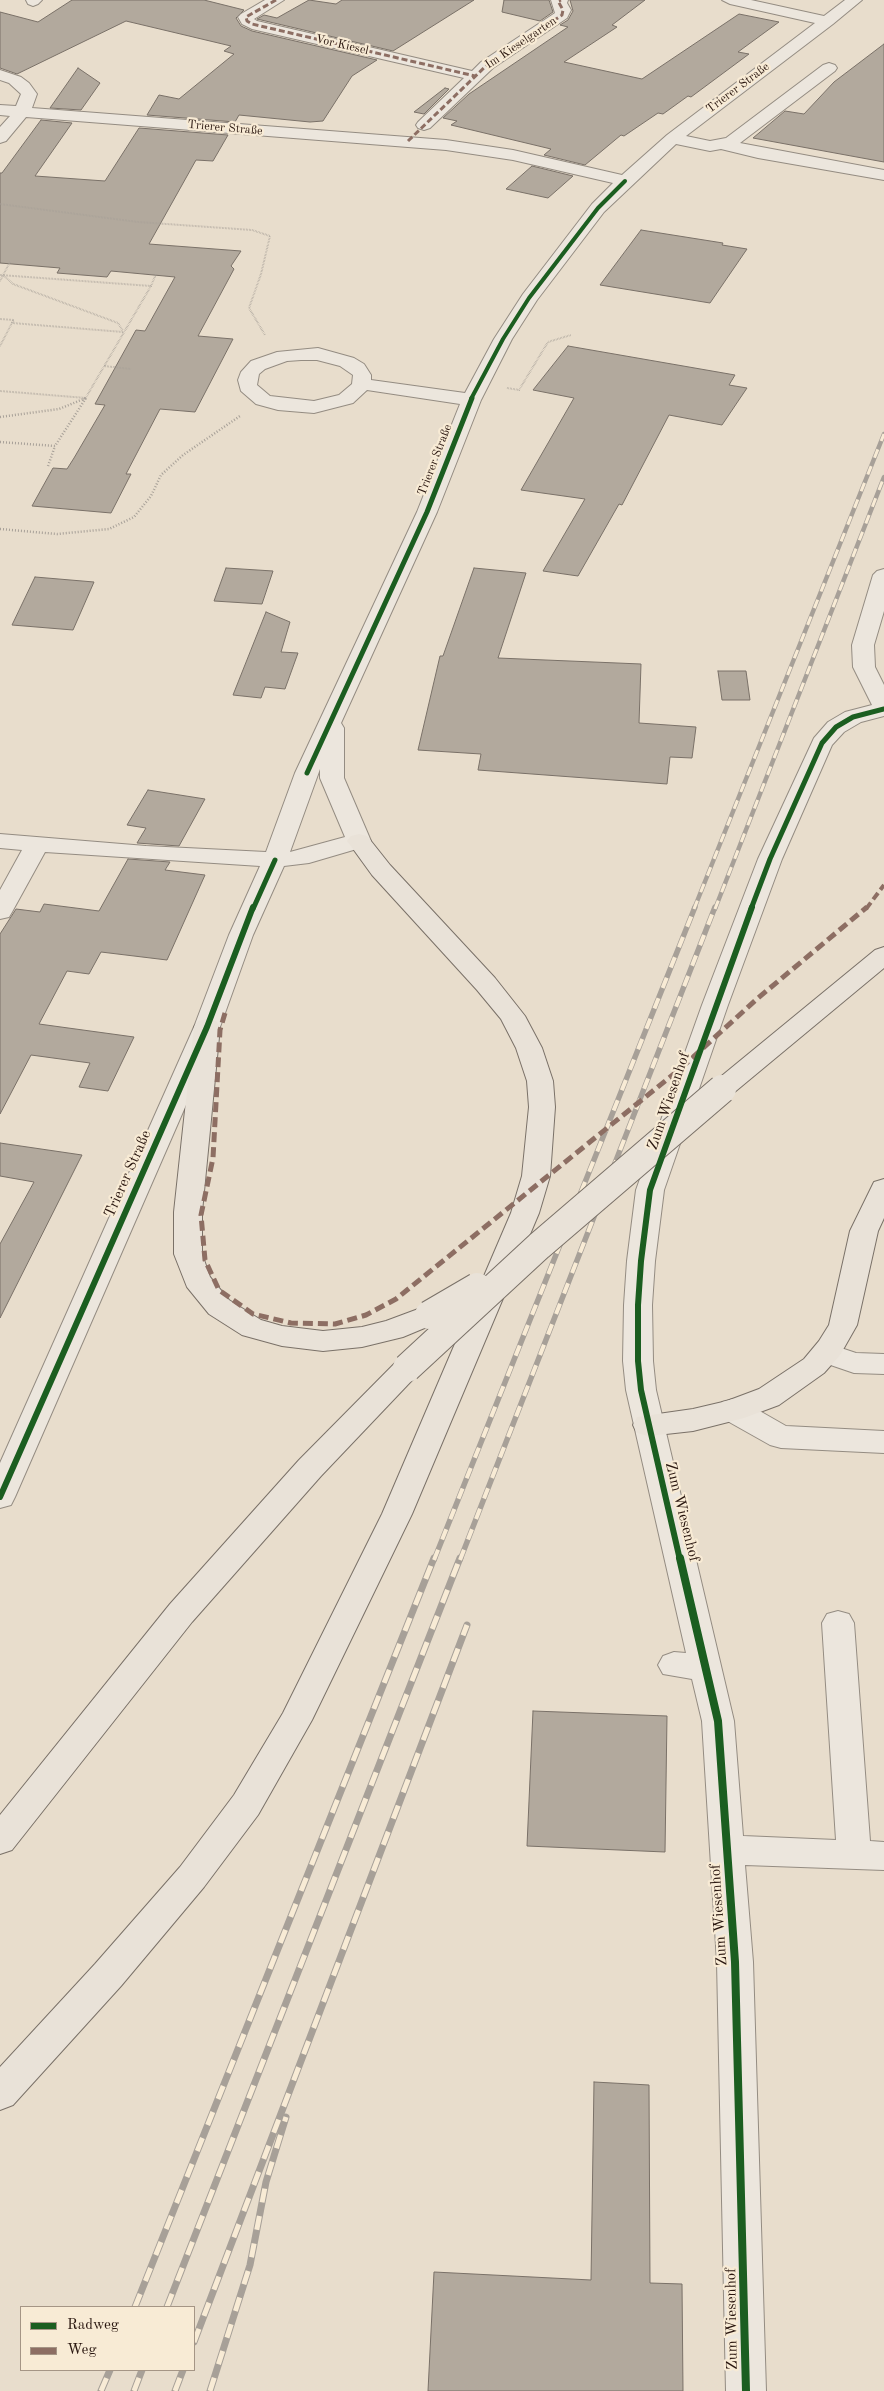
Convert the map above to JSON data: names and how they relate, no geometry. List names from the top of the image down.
{
  "streets": {
    "street": [
      "Im Kieselgarten",
      "Vor Kiesel",
      "Trierer Straße",
      "Zum Wiesenhof"
    ]
  },
  "crossings": [
    ["Im Kieselgarten", "Vor Kiesel"]
  ],
  "legend": ["Radweg", "Weg"]
}
